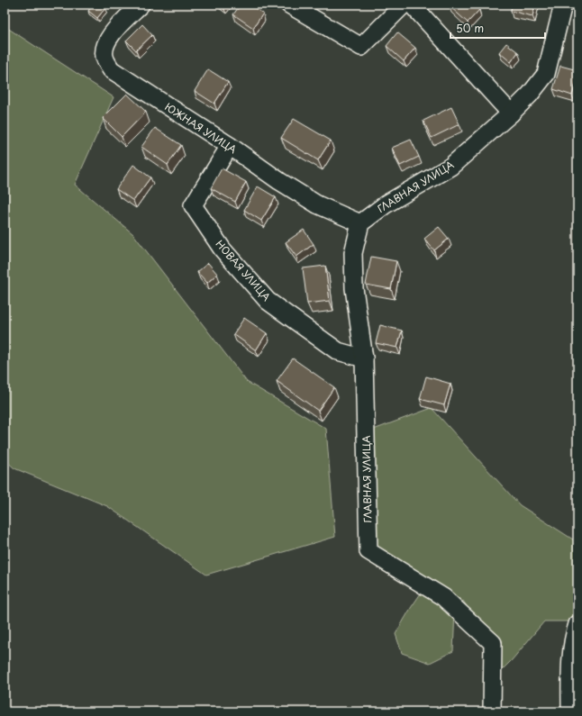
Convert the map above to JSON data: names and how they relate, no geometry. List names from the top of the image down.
{
  "streets": {
    "street": ["ЮЖНАЯ УЛИЦА", "ГЛАВНАЯ УЛИЦА", "НОВАЯ УЛИЦА"]
  },
  "crossings": [
    ["ЮЖНАЯ УЛИЦА", "ГЛАВНАЯ УЛИЦА"],
    ["ЮЖНАЯ УЛИЦА", "НОВАЯ УЛИЦА"],
    ["ГЛАВНАЯ УЛИЦА", "НОВАЯ УЛИЦА"]
  ],
  "scale_bar": "50 m"
}
